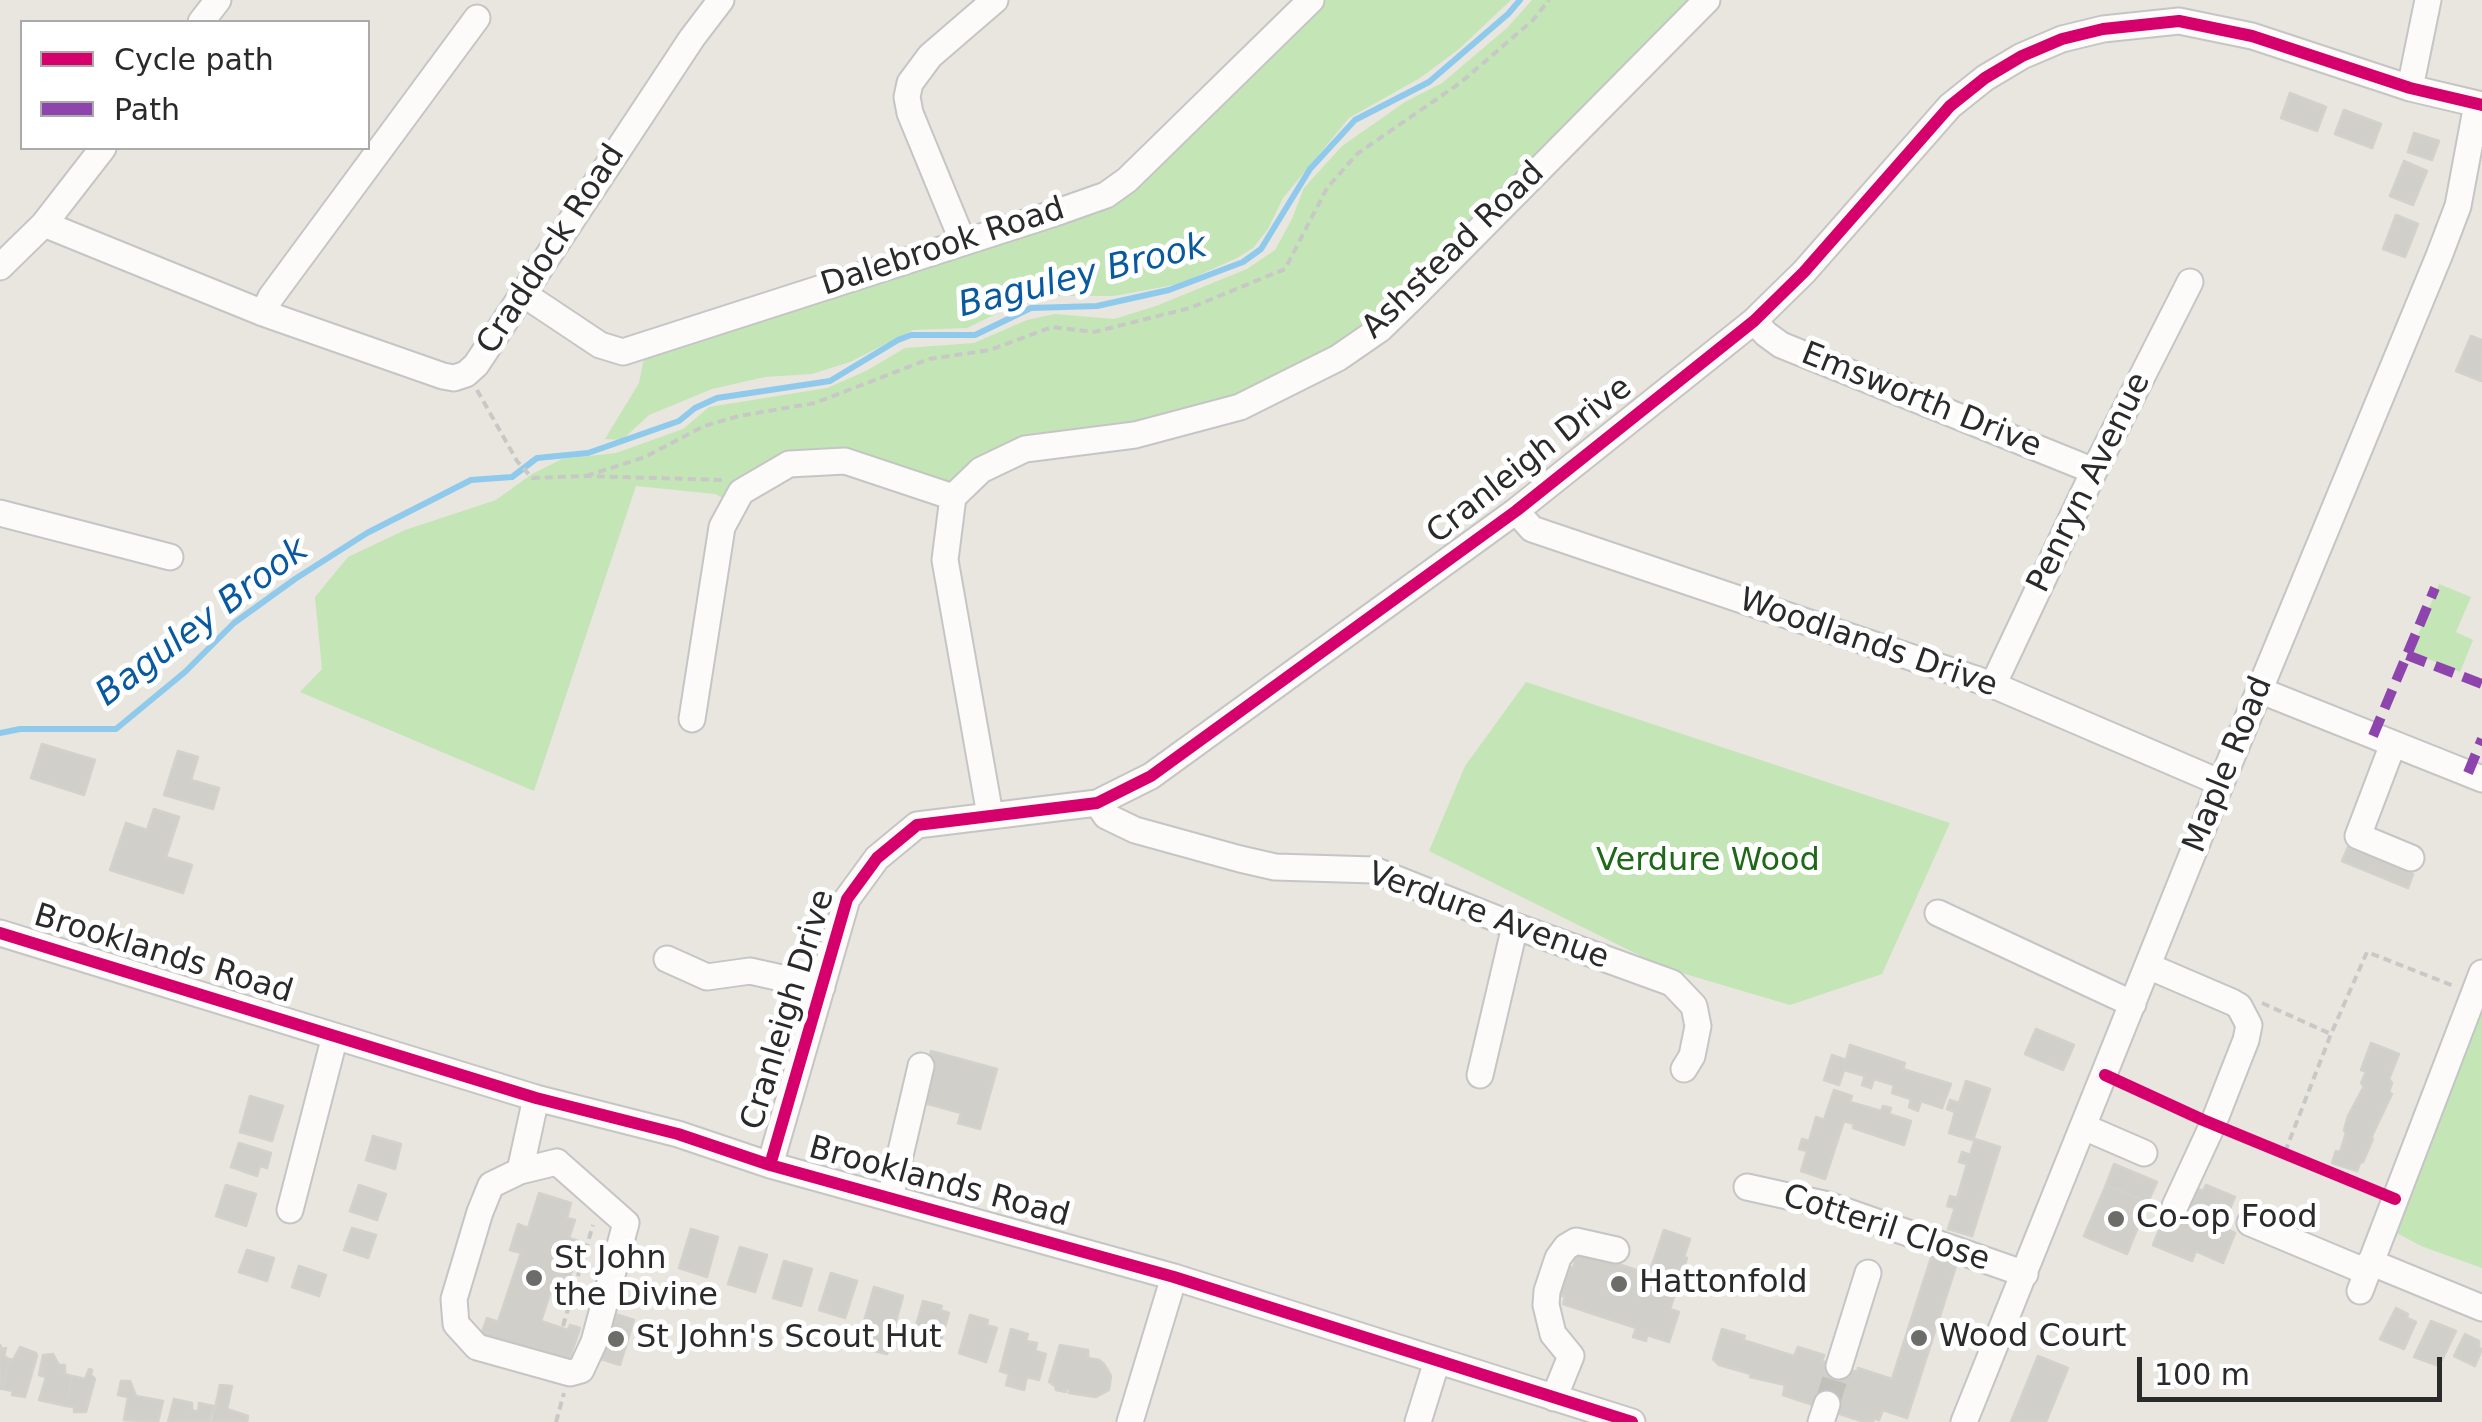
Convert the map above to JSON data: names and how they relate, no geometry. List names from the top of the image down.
{
  "streets": {
    "street": [
      "Dalebrook Road",
      "Craddock Road",
      "Ashstead Road",
      "Emsworth Drive",
      "Cranleigh Drive",
      "Penryn Avenue",
      "Woodlands Drive",
      "Maple Road",
      "Verdure Avenue",
      "Brooklands Road",
      "Cotteril Close"
    ]
  },
  "crossings": [
    ["Dalebrook Road", "Craddock Road"],
    ["Emsworth Drive", "Cranleigh Drive"],
    ["Emsworth Drive", "Penryn Avenue"],
    ["Cranleigh Drive", "Woodlands Drive"],
    ["Cranleigh Drive", "Maple Road"],
    ["Cranleigh Drive", "Verdure Avenue"],
    ["Cranleigh Drive", "Brooklands Road"],
    ["Penryn Avenue", "Woodlands Drive"],
    ["Woodlands Drive", "Maple Road"],
    ["Maple Road", "Cotteril Close"]
  ],
  "water": ["Baguley Brook"],
  "parks": ["Verdure Wood"],
  "places": [
    "Co-op Food",
    "St John the Divine",
    "Hattonfold",
    "Wood Court",
    "St John's Scout Hut"
  ],
  "legend": ["Cycle path", "Path"],
  "scale_bar": "100 m"
}
